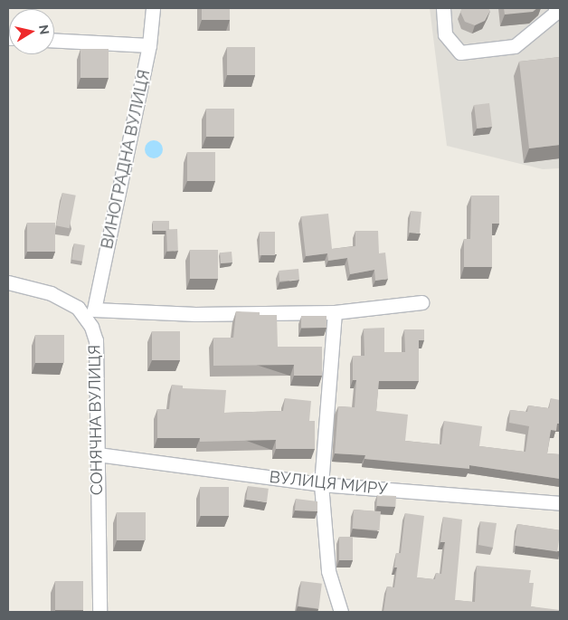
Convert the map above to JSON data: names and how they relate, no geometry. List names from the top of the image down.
{
  "streets": {
    "street": ["ВИНОГРАДНА ВУЛИЦЯ", "СОНЯЧНА ВУЛИЦЯ", "ВУЛИЦЯ МИРУ"]
  },
  "crossings": [
    ["ВИНОГРАДНА ВУЛИЦЯ", "СОНЯЧНА ВУЛИЦЯ"],
    ["СОНЯЧНА ВУЛИЦЯ", "ВУЛИЦЯ МИРУ"]
  ],
  "north": "right"
}
